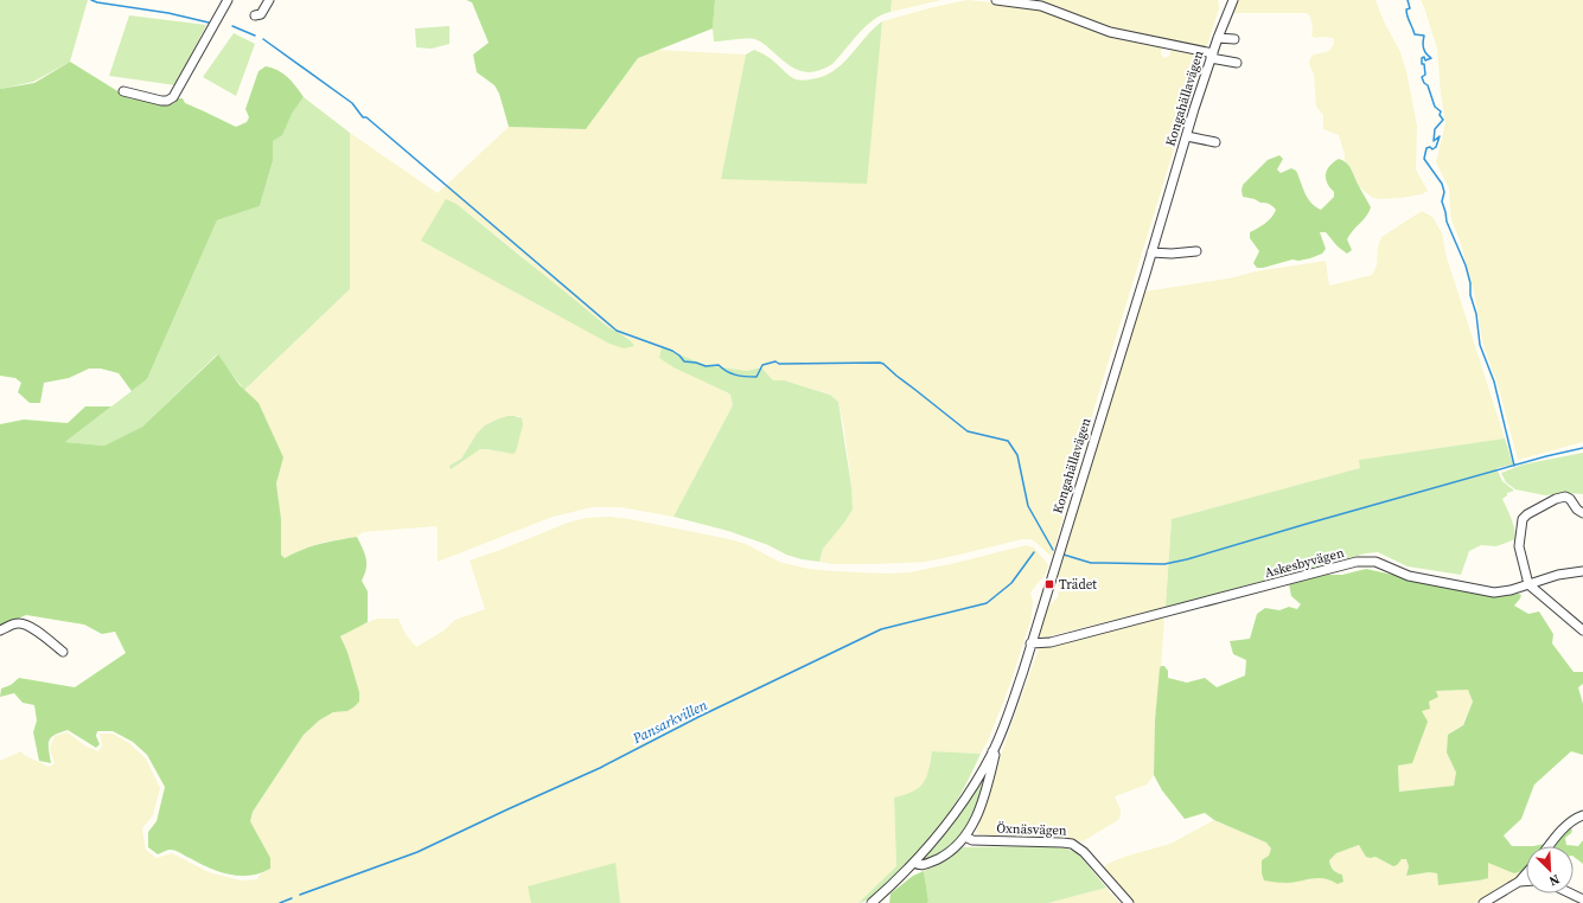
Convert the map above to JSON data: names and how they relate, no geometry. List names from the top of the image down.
{
  "streets": {
    "street": ["Kongahällavägen", "Askesbyvägen", "Öxnäsvägen"]
  },
  "crossings": [
    ["Kongahällavägen", "Askesbyvägen"]
  ],
  "water": ["Pansarkvillen"],
  "places": {
    "transit": ["Trädet"]
  },
  "north": "bottom right"
}
